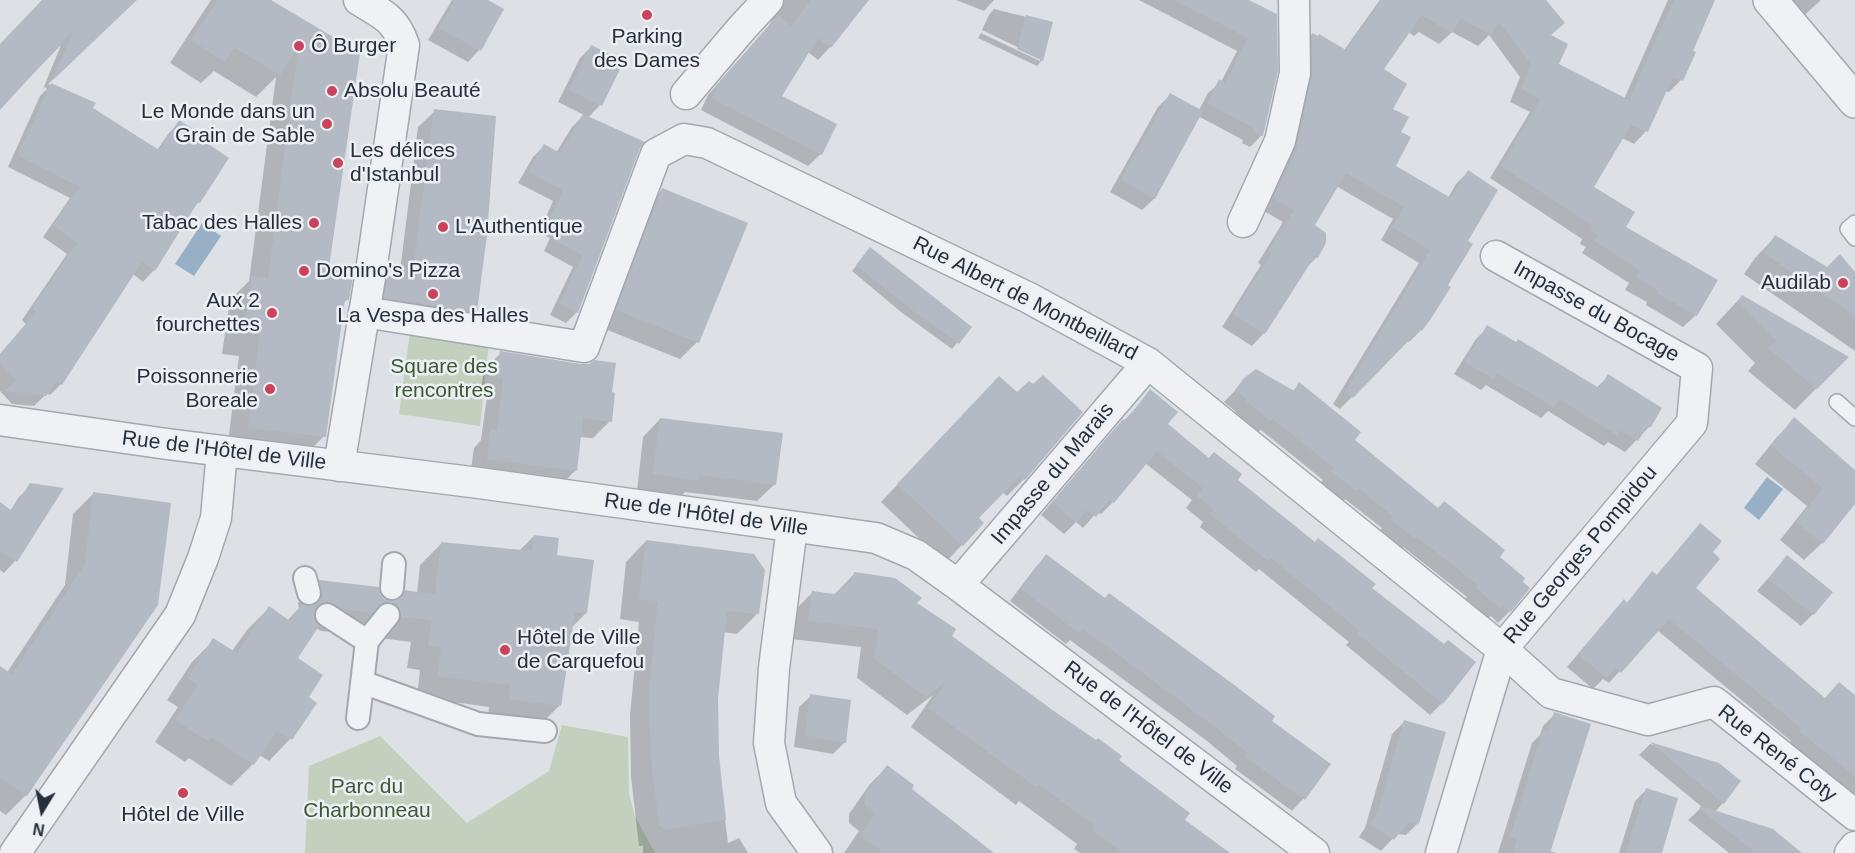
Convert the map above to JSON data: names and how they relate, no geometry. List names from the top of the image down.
{
  "streets": {
    "street": [
      "Rue Albert de Montbeillard",
      "Impasse du Bocage",
      "Rue de l'Hôtel de Ville",
      "Impasse du Marais",
      "Rue Georges Pompidou",
      "Rue René Coty"
    ]
  },
  "crossings": [
    ["Rue Albert de Montbeillard", "Impasse du Marais"],
    ["Rue Albert de Montbeillard", "Rue Georges Pompidou"],
    ["Rue Albert de Montbeillard", "Rue René Coty"],
    ["Impasse du Bocage", "Rue Georges Pompidou"],
    ["Rue de l'Hôtel de Ville", "Impasse du Marais"],
    ["Rue Georges Pompidou", "Rue René Coty"]
  ],
  "parks": ["Square des rencontres", "Parc du Charbonneau"],
  "places": [
    "Parking des Dames",
    "Ô Burger",
    "Absolu Beauté",
    "Le Monde dans un Grain de Sable",
    "Les délices d'Istanbul",
    "Tabac des Halles",
    "L'Authentique",
    "Domino's Pizza",
    "Audilab",
    "La Vespa des Halles",
    "Aux 2 fourchettes",
    "Poissonnerie Boreale",
    "Hôtel de Ville de Carquefou",
    "Hôtel de Ville"
  ],
  "north": "bottom"
}
